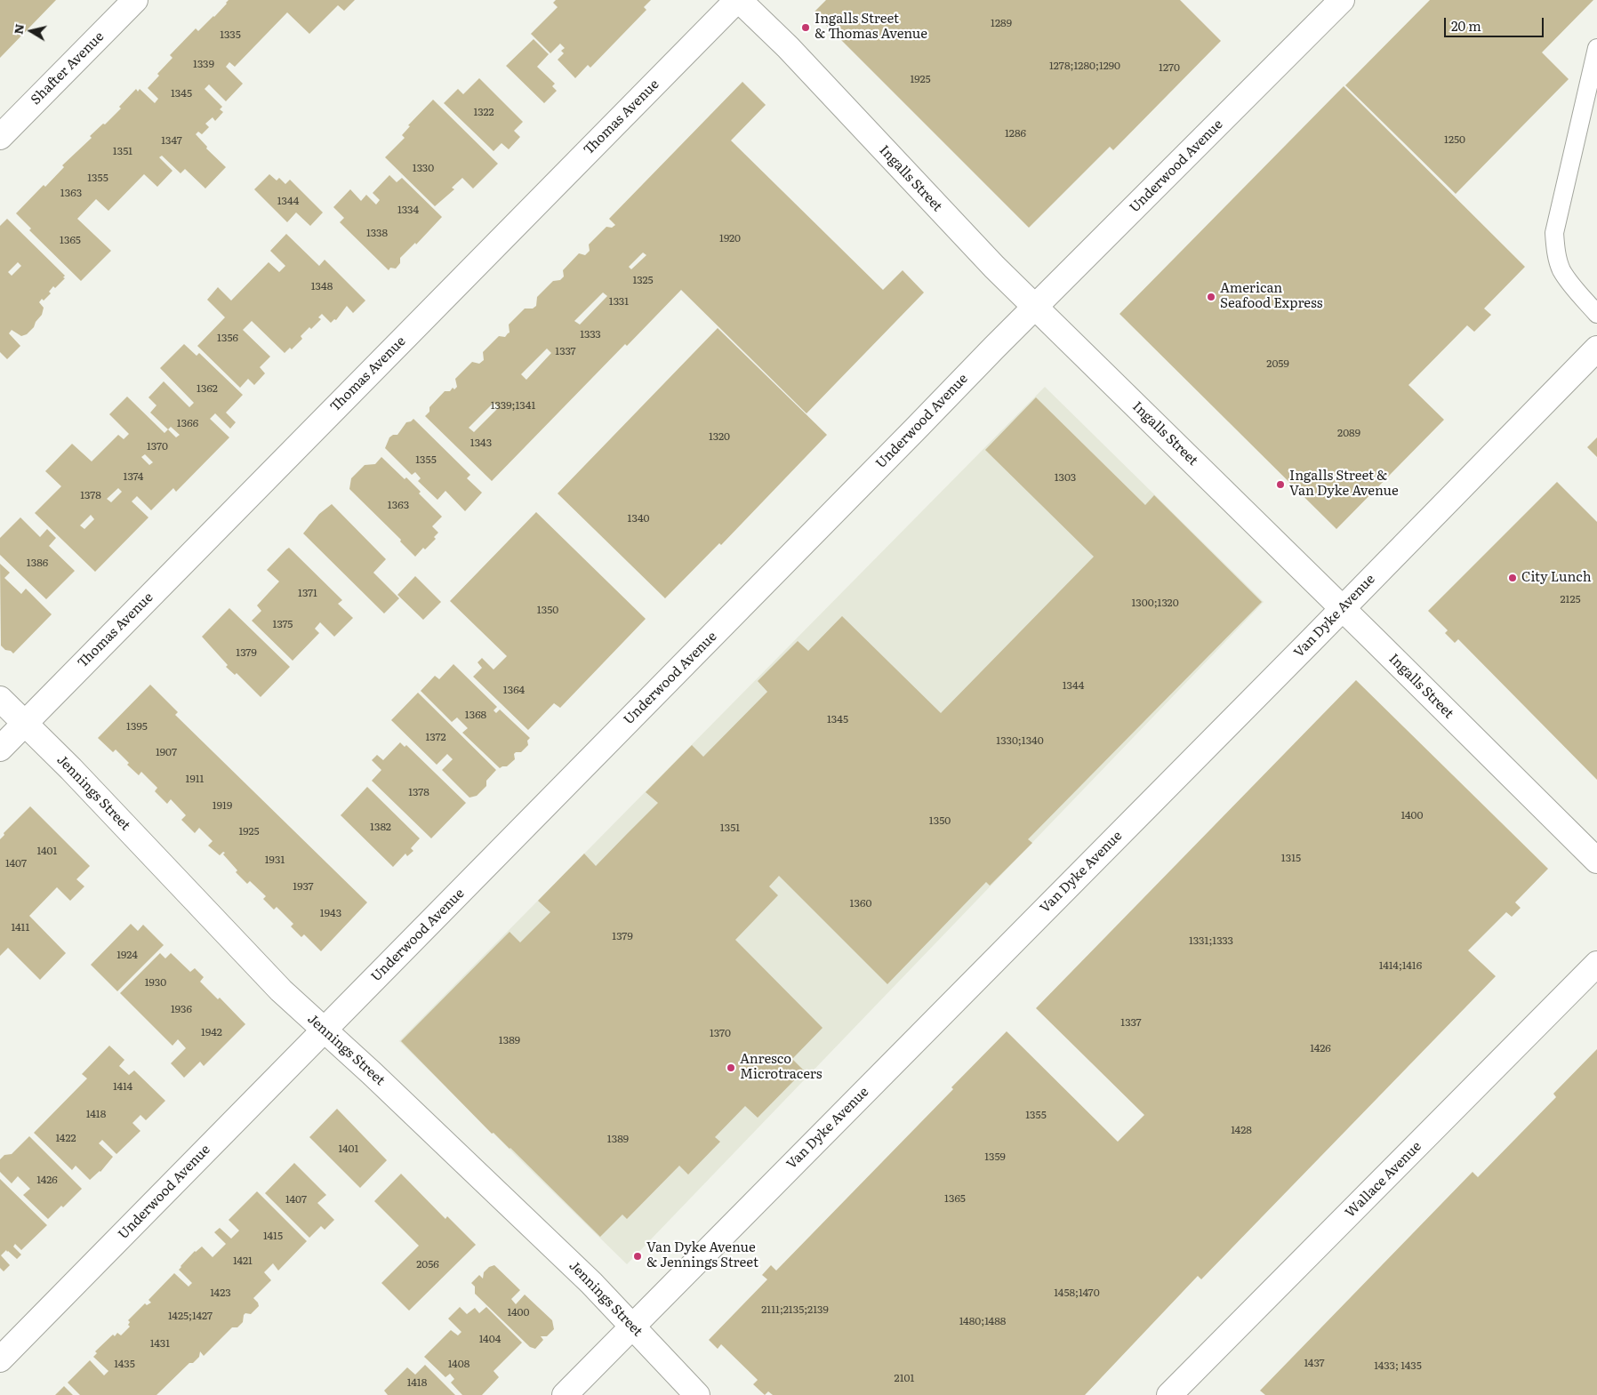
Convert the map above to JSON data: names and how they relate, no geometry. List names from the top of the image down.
{
  "streets": {
    "street": [
      "Shafter Avenue",
      "Thomas Avenue",
      "Underwood Avenue",
      "Ingalls Street",
      "Van Dyke Avenue",
      "Jennings Street",
      "Wallace Avenue"
    ]
  },
  "crossings": [
    ["Thomas Avenue", "Ingalls Street"],
    ["Thomas Avenue", "Jennings Street"],
    ["Underwood Avenue", "Ingalls Street"],
    ["Underwood Avenue", "Jennings Street"],
    ["Ingalls Street", "Van Dyke Avenue"],
    ["Van Dyke Avenue", "Jennings Street"]
  ],
  "places": [
    "Ingalls Street & Thomas Avenue",
    "American Seafood Express",
    "Ingalls Street & Van Dyke Avenue",
    "City Lunch",
    "Anresco Microtracers",
    "Van Dyke Avenue & Jennings Street"
  ],
  "house_numbers": [
    "1289",
    "1335",
    "1339",
    "1278;1280;1290",
    "1270",
    "1925",
    "1345",
    "1322",
    "1286",
    "1250",
    "1347",
    "1351",
    "1330",
    "1355",
    "1363",
    "1344",
    "1334",
    "1338",
    "1920",
    "1365",
    "1325",
    "1348",
    "1331",
    "1333",
    "1356",
    "1337",
    "2059",
    "1362",
    "1339;1341",
    "1366",
    "2089",
    "1320",
    "1343",
    "1370",
    "1355",
    "1374",
    "1303",
    "1378",
    "1363",
    "1340",
    "1386",
    "1371",
    "2125",
    "1300;1320",
    "1350",
    "1375",
    "1379",
    "1344",
    "1364",
    "1368",
    "1345",
    "1395",
    "1372",
    "1330;1340",
    "1907",
    "1911",
    "1378",
    "1919",
    "1400",
    "1350",
    "1382",
    "1351",
    "1925",
    "1401",
    "1315",
    "1931",
    "1407",
    "1937",
    "1360",
    "1943",
    "1411",
    "1379",
    "1331;1333",
    "1924",
    "1414;1416",
    "1930",
    "1936",
    "1337",
    "1942",
    "1370",
    "1389",
    "1426",
    "1414",
    "1418",
    "1355",
    "1428",
    "1422",
    "1389",
    "1401",
    "1359",
    "1426",
    "1365",
    "1407",
    "1415",
    "1421",
    "2056",
    "1423",
    "1458;1470",
    "2111;2135;2139",
    "1400",
    "1425;1427",
    "1480;1488",
    "1404",
    "1431",
    "1437",
    "1435",
    "1408",
    "1433; 1435",
    "2101",
    "1418"
  ],
  "scale_bar": "20 m",
  "north": "left"
}
